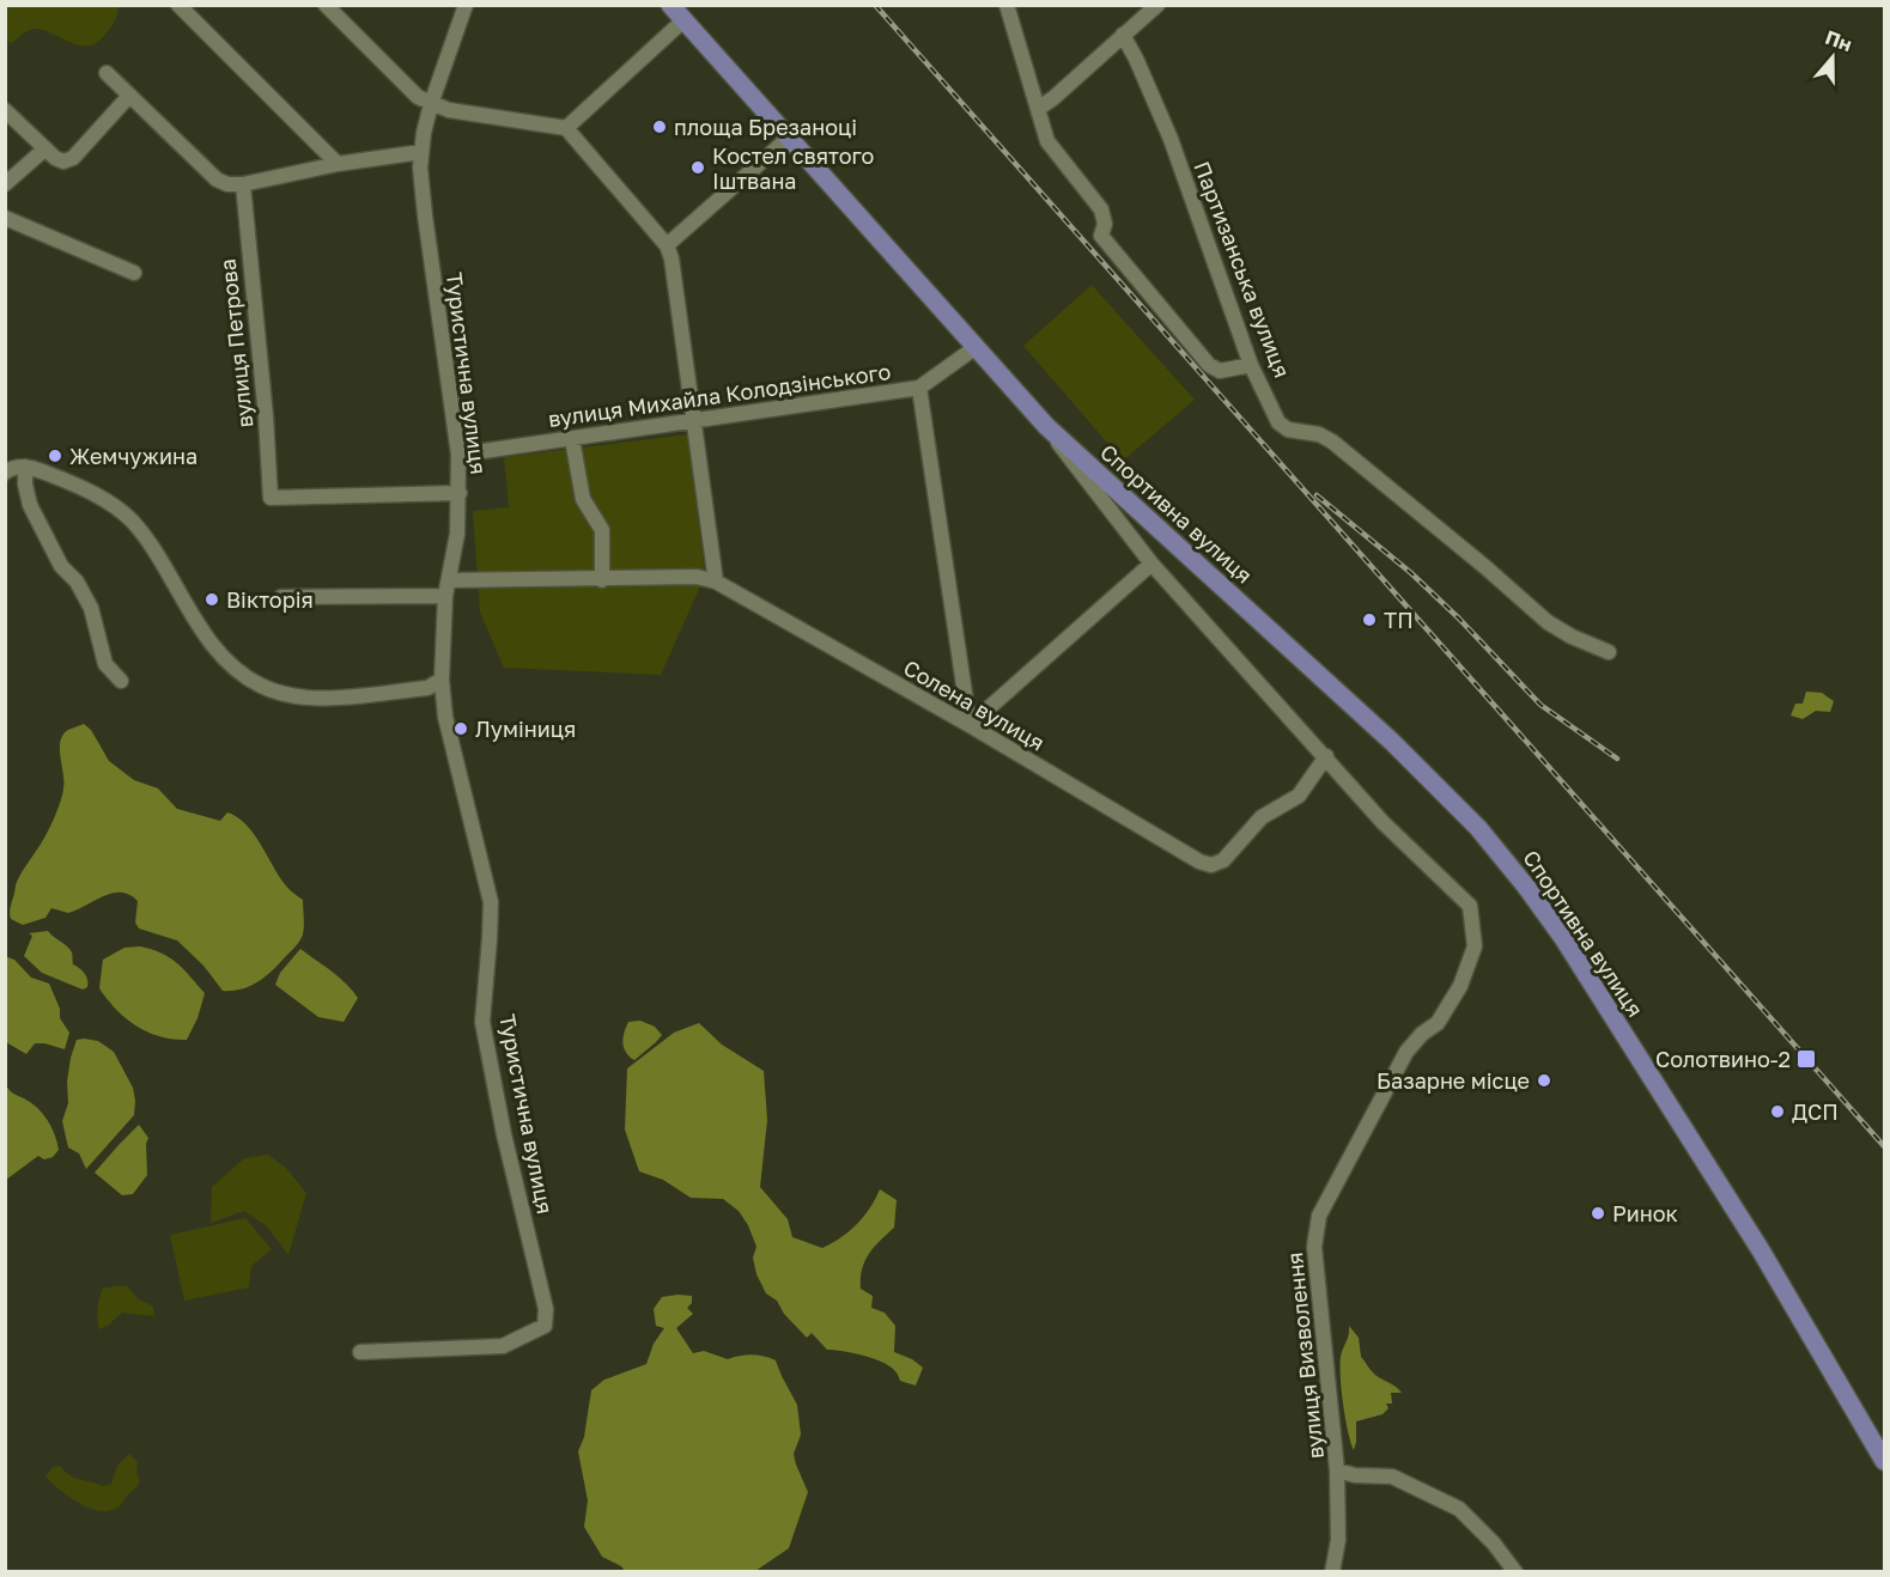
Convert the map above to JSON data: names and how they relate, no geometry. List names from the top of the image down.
{
  "streets": {
    "main road": ["Спортивна вулиця"],
    "street": [
      "Партизанська вулиця",
      "вулиця Петрова",
      "Туристична вулиця",
      "вулиця Михайла Колодзінського",
      "Солена вулиця",
      "вулиця Визволення"
    ]
  },
  "crossings": [
    ["вулиця Петрова", "Туристична вулиця"],
    ["Туристична вулиця", "вулиця Михайла Колодзінського"],
    ["вулиця Михайла Колодзінського", "Спортивна вулиця"],
    ["Спортивна вулиця", "Солена вулиця"],
    ["Спортивна вулиця", "вулиця Визволення"]
  ],
  "places": {
    "other": [
      "площа Брезаноці",
      "Костел святого Іштвана",
      "Жемчужина",
      "Вікторія",
      "ТП",
      "Луміниця",
      "Базарне місце",
      "ДСП",
      "Ринок"
    ],
    "transit": ["Солотвино-2"]
  },
  "north": "top"
}
